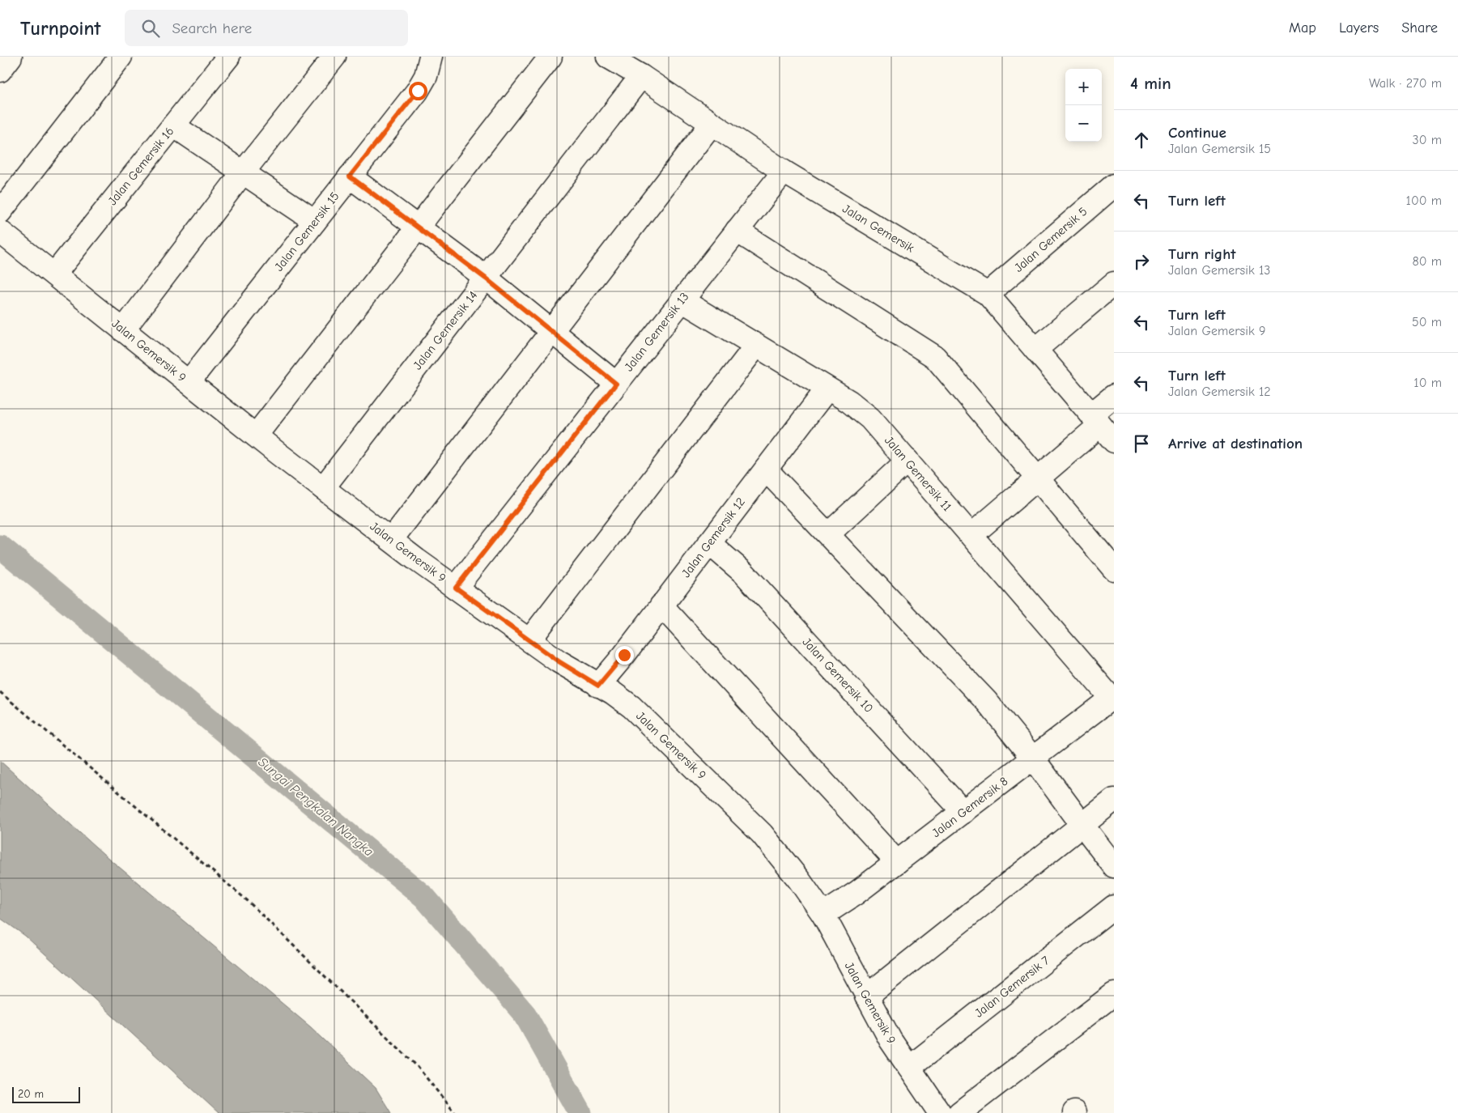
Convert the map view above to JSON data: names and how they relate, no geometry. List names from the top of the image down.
{
  "streets": {
    "street": [
      "Jalan Gemersik 16",
      "Jalan Gemersik",
      "Jalan Gemersik 15",
      "Jalan Gemersik 5",
      "Jalan Gemersik 14",
      "Jalan Gemersik 13",
      "Jalan Gemersik 9",
      "Jalan Gemersik 11",
      "Jalan Gemersik 12",
      "Jalan Gemersik 10",
      "Jalan Gemersik 8",
      "Jalan Gemersik 7"
    ]
  },
  "crossings": [
    ["Jalan Gemersik 16", "Jalan Gemersik 9"],
    ["Jalan Gemersik", "Jalan Gemersik 5"],
    ["Jalan Gemersik", "Jalan Gemersik 14"],
    ["Jalan Gemersik", "Jalan Gemersik 13"],
    ["Jalan Gemersik 15", "Jalan Gemersik 9"],
    ["Jalan Gemersik 14", "Jalan Gemersik 9"],
    ["Jalan Gemersik 13", "Jalan Gemersik 9"],
    ["Jalan Gemersik 13", "Jalan Gemersik 11"],
    ["Jalan Gemersik 9", "Jalan Gemersik 12"],
    ["Jalan Gemersik 9", "Jalan Gemersik 8"],
    ["Jalan Gemersik 9", "Jalan Gemersik 7"],
    ["Jalan Gemersik 11", "Jalan Gemersik 12"],
    ["Jalan Gemersik 11", "Jalan Gemersik 8"],
    ["Jalan Gemersik 12", "Jalan Gemersik 10"],
    ["Jalan Gemersik 10", "Jalan Gemersik 8"]
  ],
  "water": ["Sungai Pengkalan Nangka"],
  "scale_bar": "20 m",
  "page": {
    "header": "Turnpoint",
    "search": "Search here",
    "nav": ["Map", "Layers", "Share"],
    "heading": ["4 min", "Walk · 270 m"],
    "map_buttons": ["+", "−"],
    "list": [
      ["Continue", "Jalan Gemersik 15", "30 m"],
      ["Turn left", "100 m"],
      ["Turn right", "Jalan Gemersik 13", "80 m"],
      ["Turn left", "Jalan Gemersik 9", "50 m"],
      ["Turn left", "Jalan Gemersik 12", "10 m"],
      "Arrive at destination"
    ],
    "scale": "20 m"
  }
}
